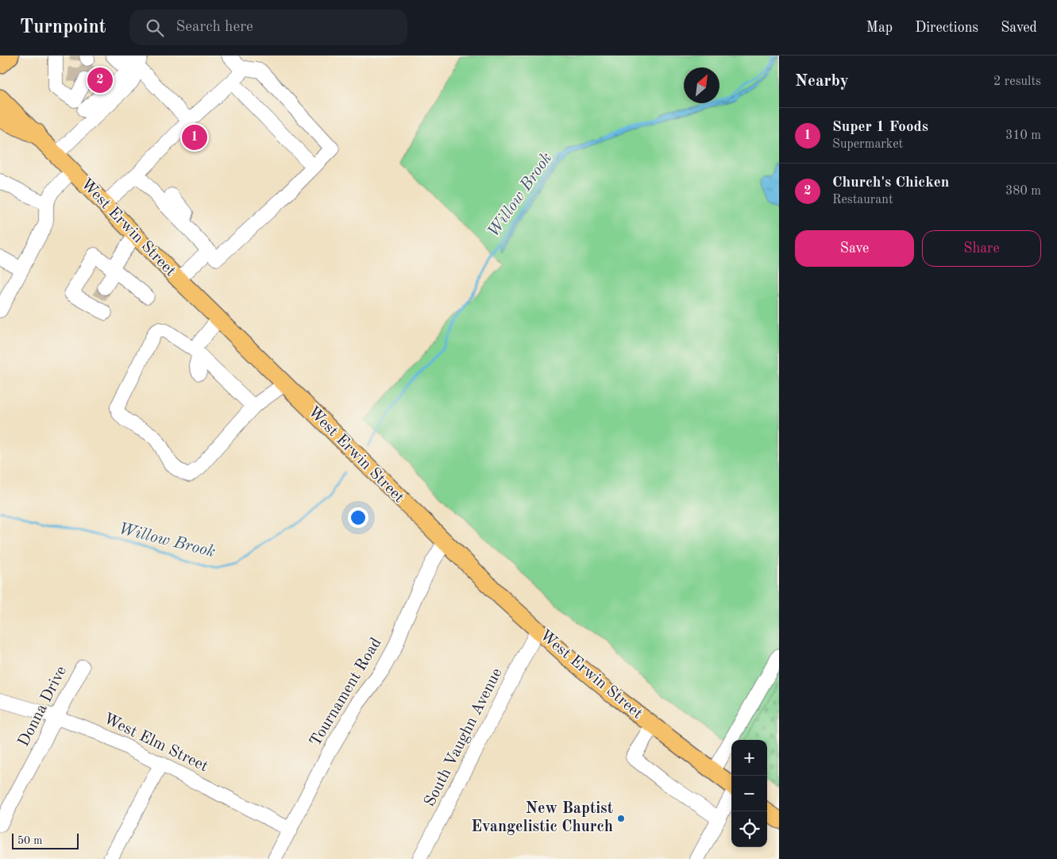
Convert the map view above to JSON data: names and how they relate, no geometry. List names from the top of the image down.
{
  "streets": {
    "main road": ["West Erwin Street"],
    "street": [
      "Tournament Road",
      "Donna Drive",
      "South Vaughn Avenue",
      "West Elm Street"
    ]
  },
  "crossings": [
    ["West Erwin Street", "Tournament Road"],
    ["West Erwin Street", "South Vaughn Avenue"],
    ["Tournament Road", "West Elm Street"],
    ["Donna Drive", "West Elm Street"]
  ],
  "water": ["Willow Brook"],
  "places": ["New Baptist Evangelistic Church"],
  "scale_bar": "50 m",
  "north": "top right",
  "page": {
    "header": "Turnpoint",
    "search": "Search here",
    "nav": ["Map", "Directions", "Saved"],
    "heading": ["Nearby", "2 results"],
    "pins": ["2", "1"],
    "list": [
      {
        "mark": "1",
        "name": "Super 1 Foods",
        "note": "Supermarket",
        "value": "310 m"
      },
      {
        "mark": "2",
        "name": "Church's Chicken",
        "note": "Restaurant",
        "value": "380 m"
      }
    ],
    "buttons": ["Save", "Share"],
    "map_buttons": ["+", "−"],
    "scale": "50 m"
  }
}
